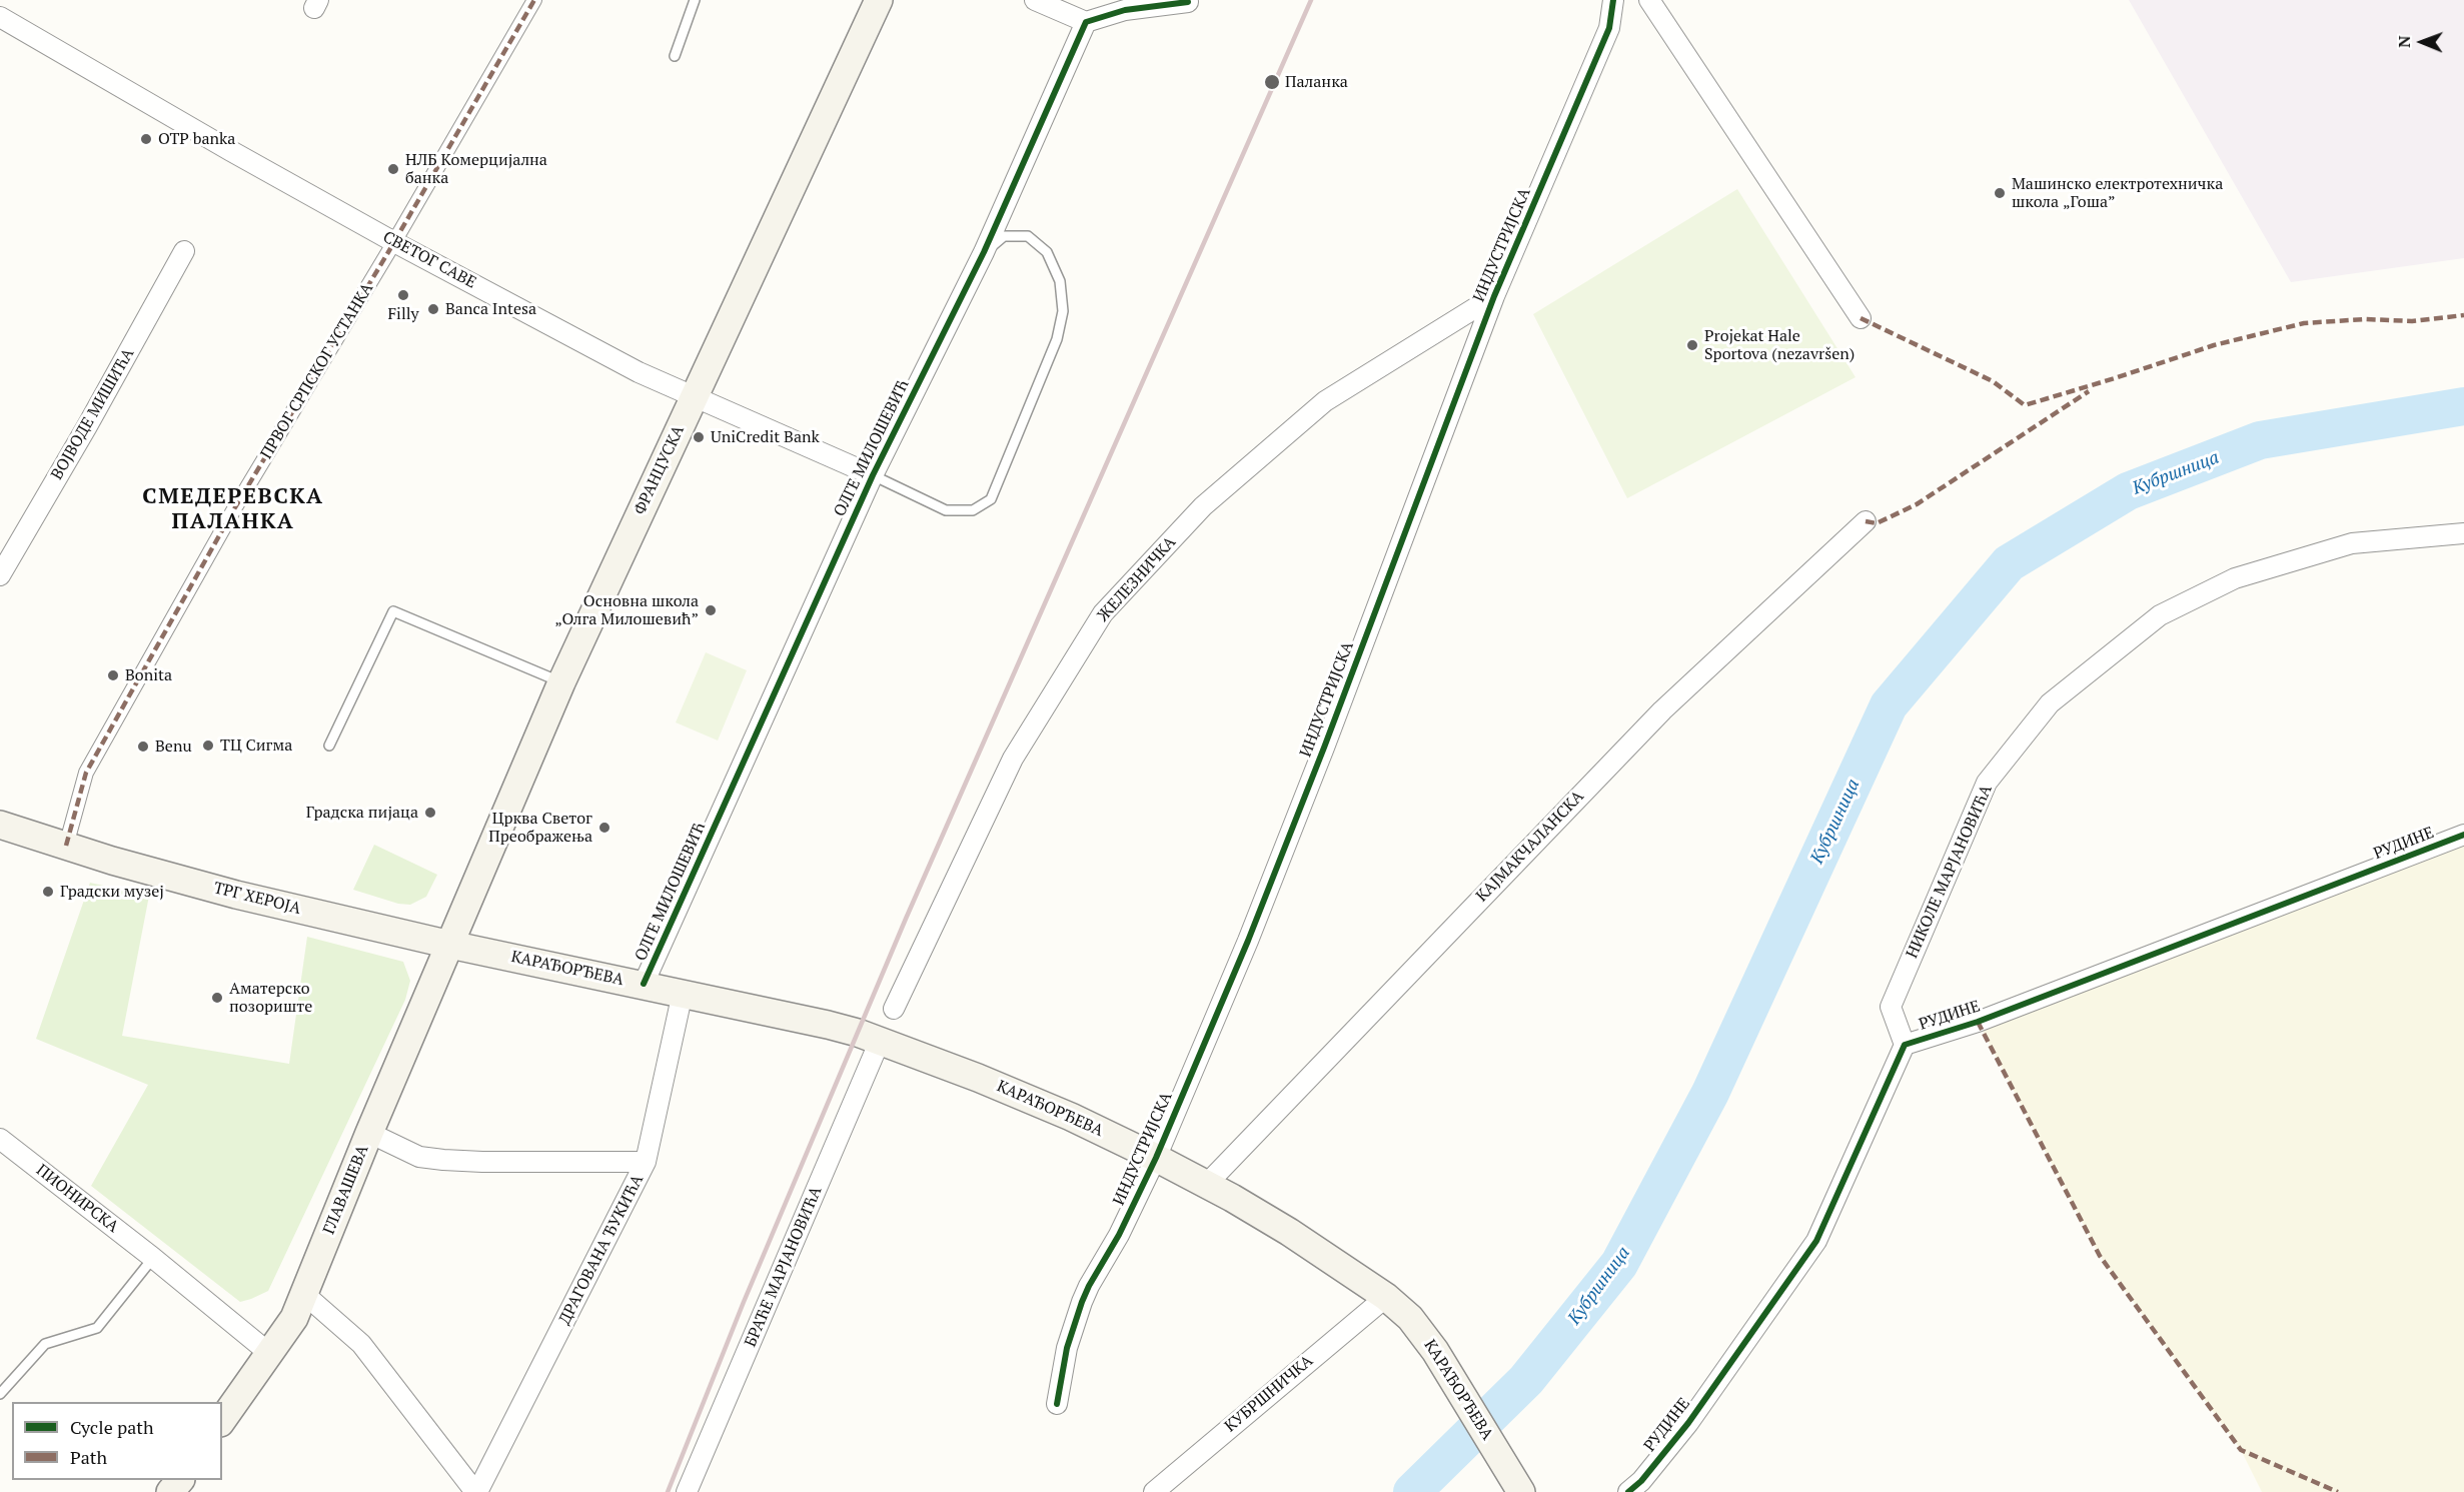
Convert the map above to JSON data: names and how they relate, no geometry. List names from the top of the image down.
{
  "streets": {
    "main road": [
      "ФРАНЦУСКА",
      "ТРГ ХЕРОЈА",
      "КАРАЂОРЂЕВА",
      "ГЛАВАШЕВА"
    ],
    "street": [
      "ИНДУСТРИЈСКА",
      "СВЕТОГ САВЕ",
      "ПРВОГ СРПСКОГ УСТАНКА",
      "ВОЈВОДЕ МИШИЋА",
      "ОЛГЕ МИЛОШЕВИЋ",
      "ЖЕЛЕЗНИЧКА",
      "РУДИНЕ",
      "КАЈМАКЧАЛАНСКА",
      "НИКОЛЕ МАРЈАНОВИЋА",
      "ПИОНИРСКА",
      "ДРАГОВАНА ЂУКИЋА",
      "БРАЋЕ МАРЈАНОВИЋА",
      "КУБРШНИЧКА"
    ]
  },
  "crossings": [
    ["ИНДУСТРИЈСКА", "ЖЕЛЕЗНИЧКА"],
    ["ИНДУСТРИЈСКА", "КАРАЂОРЂЕВА"],
    ["СВЕТОГ САВЕ", "ПРВОГ СРПСКОГ УСТАНКА"],
    ["СВЕТОГ САВЕ", "ОЛГЕ МИЛОШЕВИЋ"],
    ["СВЕТОГ САВЕ", "ФРАНЦУСКА"],
    ["ПРВОГ СРПСКОГ УСТАНКА", "ТРГ ХЕРОЈА"],
    ["ОЛГЕ МИЛОШЕВИЋ", "КАРАЂОРЂЕВА"],
    ["ФРАНЦУСКА", "ТРГ ХЕРОЈА"],
    ["ФРАНЦУСКА", "КАРАЂОРЂЕВА"],
    ["ФРАНЦУСКА", "ГЛАВАШЕВА"],
    ["РУДИНЕ", "НИКОЛЕ МАРЈАНОВИЋА"],
    ["КАЈМАКЧАЛАНСКА", "КАРАЂОРЂЕВА"],
    ["ТРГ ХЕРОЈА", "КАРАЂОРЂЕВА"],
    ["ТРГ ХЕРОЈА", "ГЛАВАШЕВА"],
    ["КАРАЂОРЂЕВА", "ГЛАВАШЕВА"],
    ["КАРАЂОРЂЕВА", "ДРАГОВАНА ЂУКИЋА"],
    ["КАРАЂОРЂЕВА", "БРАЋЕ МАРЈАНОВИЋА"],
    ["КАРАЂОРЂЕВА", "КУБРШНИЧКА"],
    ["ГЛАВАШЕВА", "ПИОНИРСКА"]
  ],
  "districts": ["СМЕДЕРЕВСКА ПАЛАНКА"],
  "water": ["Кубршница"],
  "places": [
    "Паланка",
    "OTP banka",
    "НЛБ Комерцијална банка",
    "Машинско електротехничка школа „Гоша”",
    "Filly",
    "Banca Intesa",
    "Projekat Hale Sportova (nezavršen)",
    "UniCredit Bank",
    "Основна школа „Олга Милошевић”",
    "Bonita",
    "ТЦ Сигма",
    "Benu",
    "Градска пијаца",
    "Црква Светог Преображења",
    "Градски музеј",
    "Аматерско позориште"
  ],
  "legend": ["Cycle path", "Path"],
  "north": "left"
}
